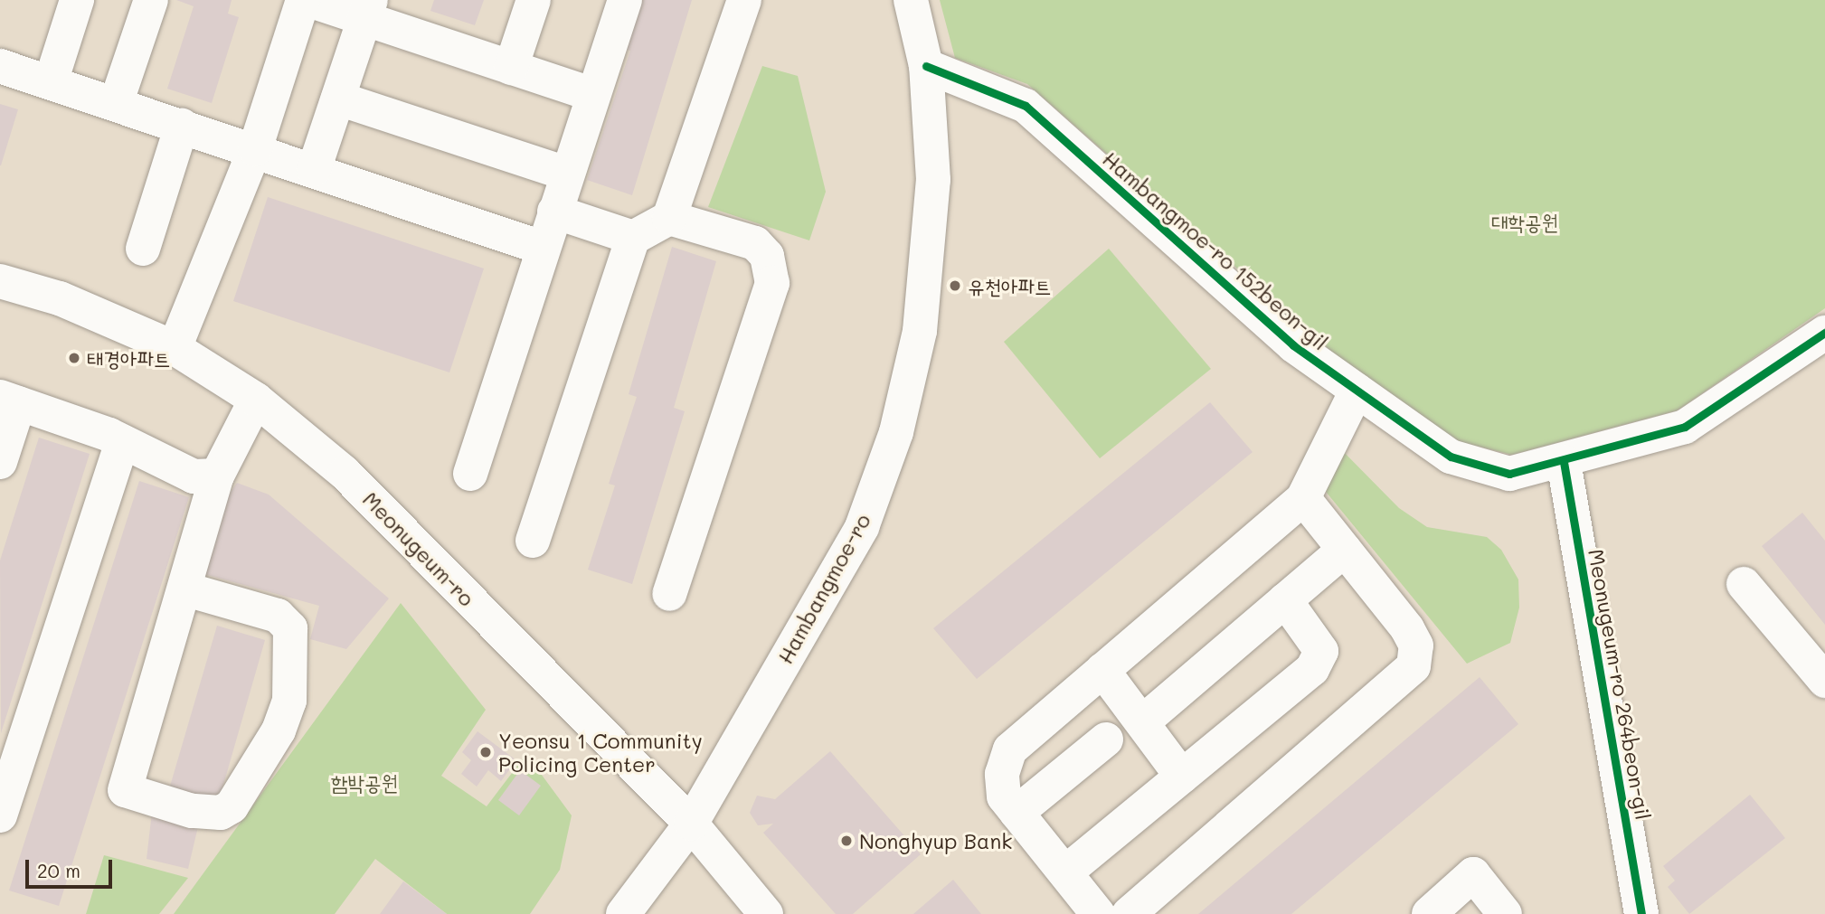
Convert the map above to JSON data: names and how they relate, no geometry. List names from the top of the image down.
{
  "streets": {
    "main road": [
      "Hambangmoe-ro 152beon-gil",
      "Meonugeum-ro",
      "Hambangmoe-ro",
      "Meonugeum-ro 264beon-gil"
    ]
  },
  "crossings": [
    ["Hambangmoe-ro 152beon-gil", "Hambangmoe-ro"],
    ["Hambangmoe-ro 152beon-gil", "Meonugeum-ro 264beon-gil"],
    ["Meonugeum-ro", "Hambangmoe-ro"]
  ],
  "parks": ["대학공원", "함박공원"],
  "places": [
    "유천아파트",
    "태경아파트",
    "Yeonsu 1 Community Policing Center",
    "Nonghyup Bank"
  ],
  "scale_bar": "20 m"
}
